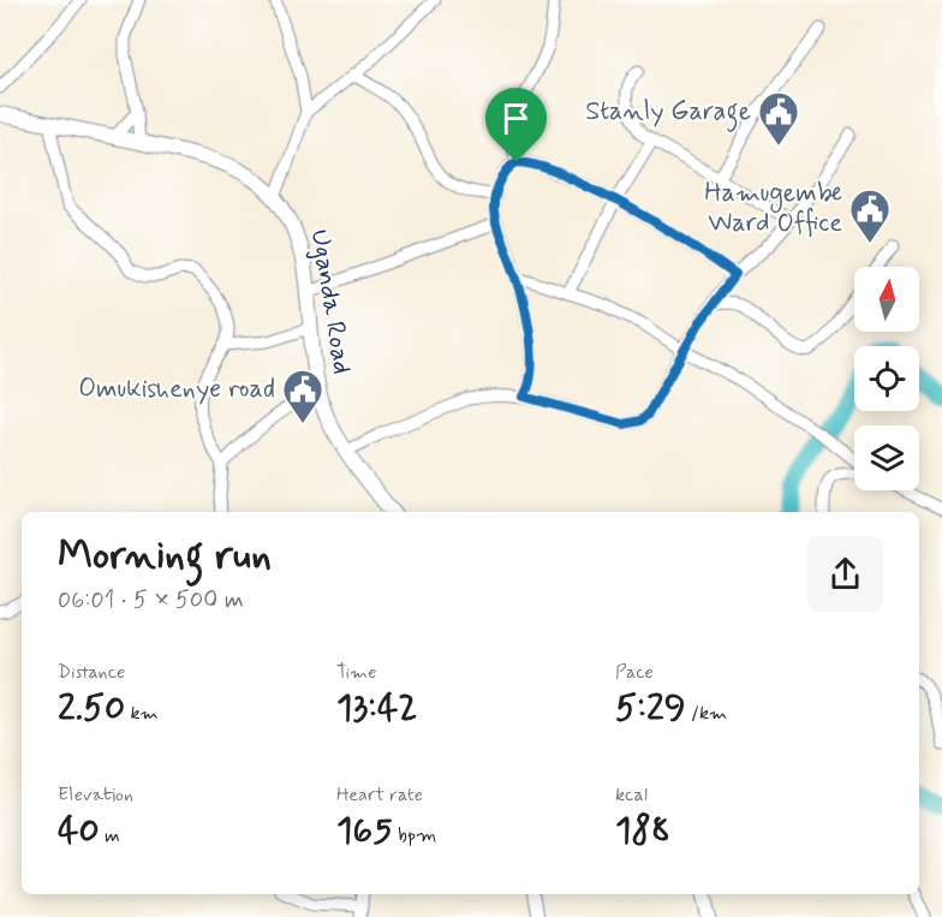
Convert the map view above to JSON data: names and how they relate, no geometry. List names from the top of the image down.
{
  "streets": {
    "main road": ["Uganda Road"]
  },
  "places": {
    "public building": ["Stanly Garage", "Hamugembe Ward Office", "Omukishenye road"]
  },
  "north": "top",
  "page": {
    "heading": ["Morning run", "06:01 · 5 × 500 m"],
    "stats": [
      ["Distance", "2.50 km"],
      ["Time", "13:42"],
      ["Pace", "5:29 /km"],
      ["Elevation", "40 m"],
      ["Heart rate", "165 bpm"],
      ["kcal", "188"]
    ]
  }
}
